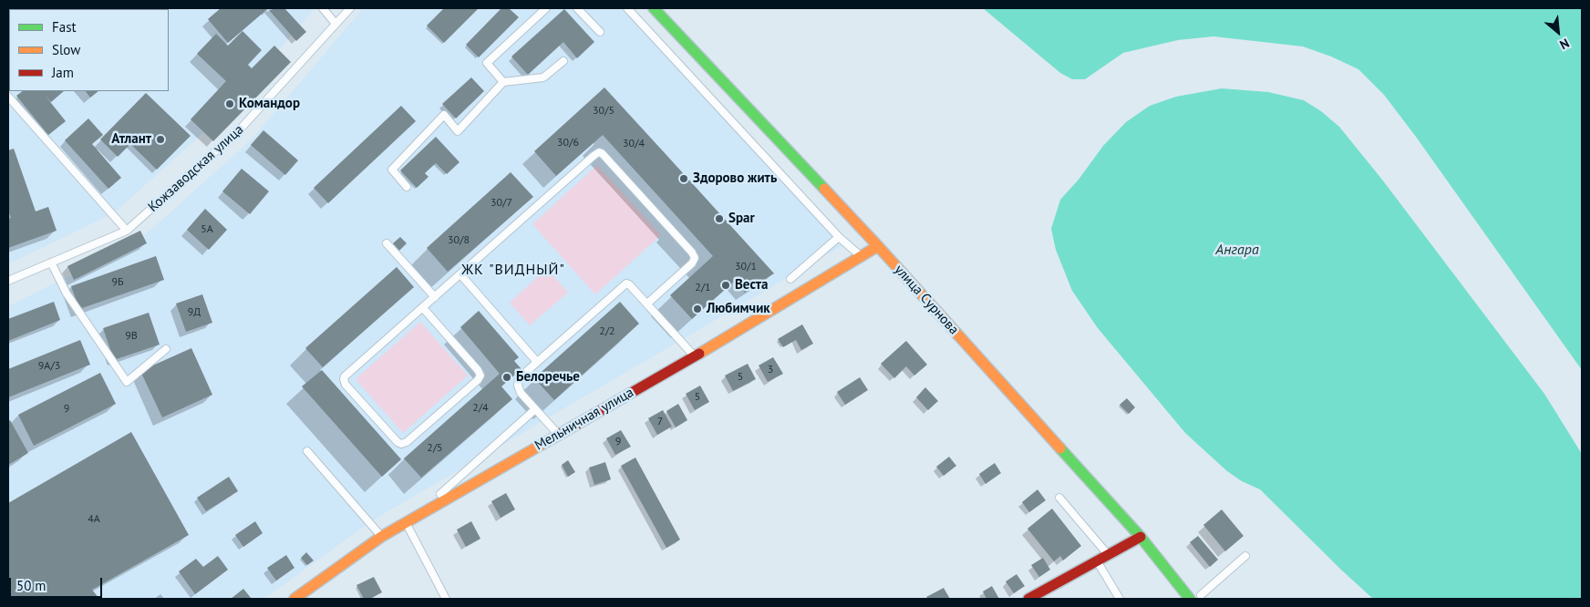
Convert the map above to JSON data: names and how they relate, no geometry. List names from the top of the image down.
{
  "streets": {
    "main road": ["улица Сурнова", "Мельничная улица"],
    "lane": ["Кожзаводская улица"]
  },
  "crossings": [
    ["улица Сурнова", "Мельничная улица"]
  ],
  "districts": ["ЖК \"ВИДНЫЙ\""],
  "water": ["Ангара"],
  "places": [
    "Командор",
    "Атлант",
    "Здорово жить",
    "Spar",
    "Веста",
    "Любимчик",
    "Белоречье"
  ],
  "house_numbers": [
    "30/5",
    "30/6",
    "30/4",
    "30/7",
    "5А",
    "30/8",
    "30/1",
    "9Б",
    "2/1",
    "9Д",
    "2/2",
    "9В",
    "9А/3",
    "3",
    "5",
    "5",
    "2/4",
    "9",
    "7",
    "9",
    "2/5",
    "4А"
  ],
  "legend": ["Fast", "Slow", "Jam"],
  "scale_bar": "50 m",
  "north": "bottom right"
}
